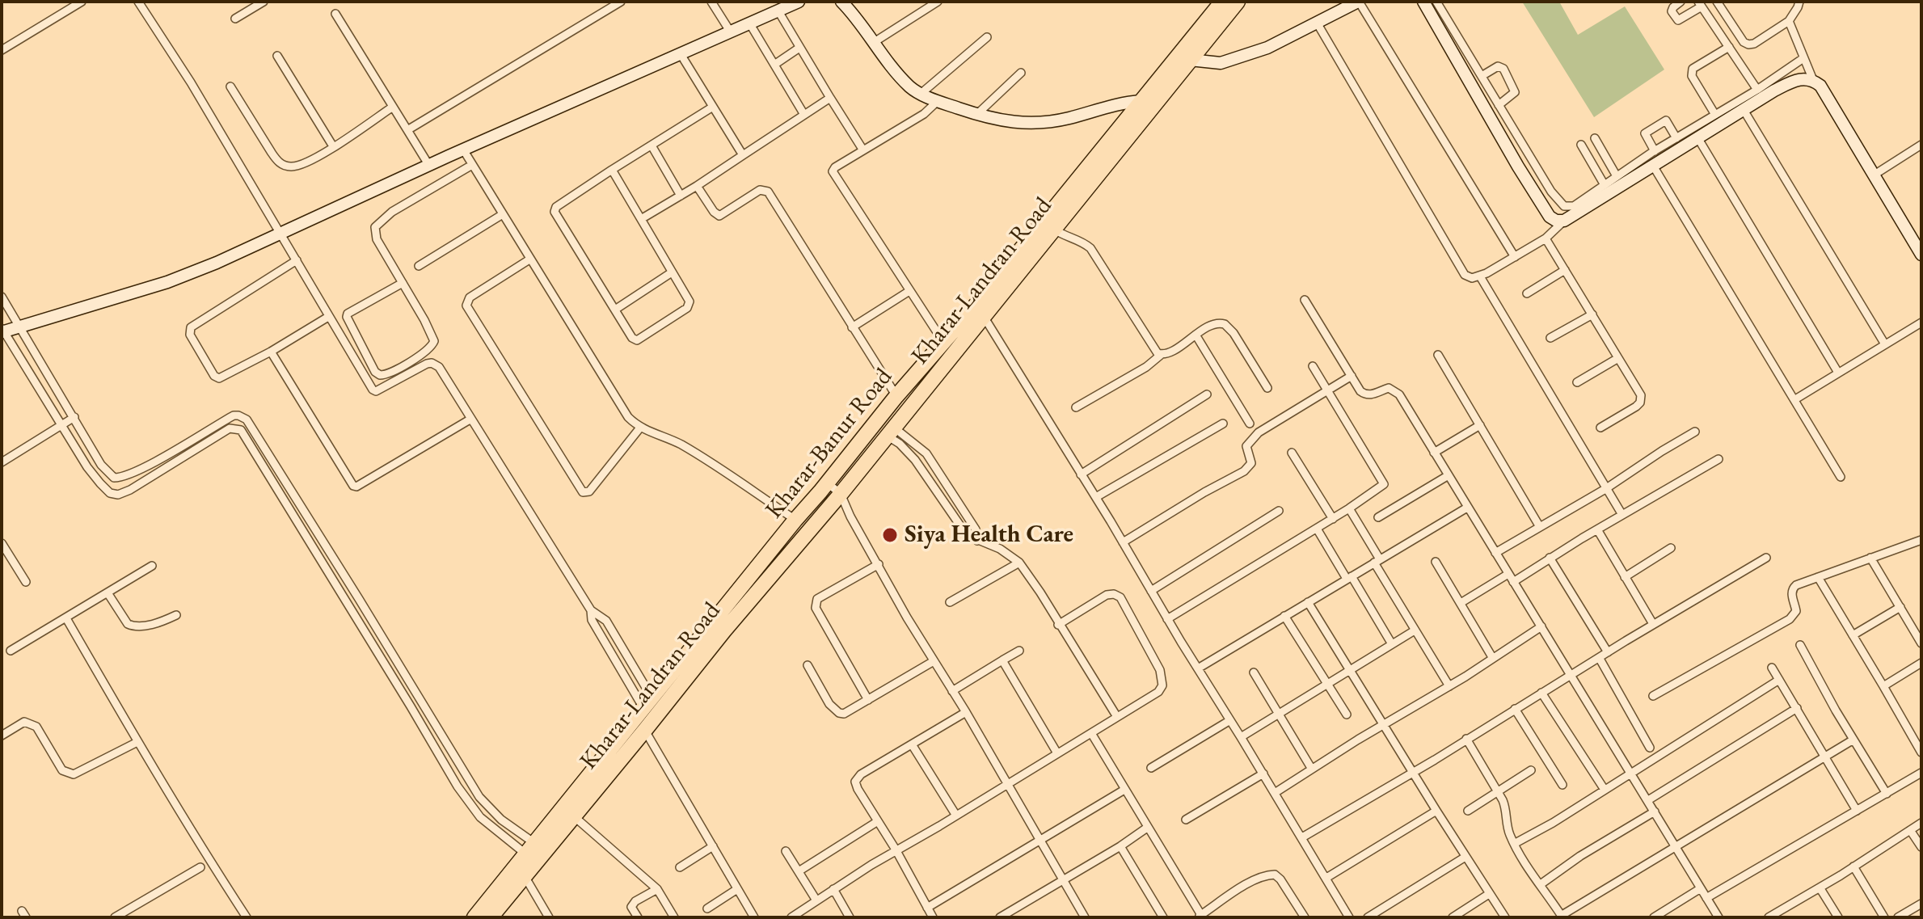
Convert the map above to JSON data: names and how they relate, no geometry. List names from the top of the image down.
{
  "streets": {
    "highway": ["Kharar-Landran Road", "Kharar-Banur Road"]
  },
  "crossings": [
    ["Kharar-Landran Road", "Kharar-Banur Road"]
  ],
  "places": ["Siya Health Care"]
}
